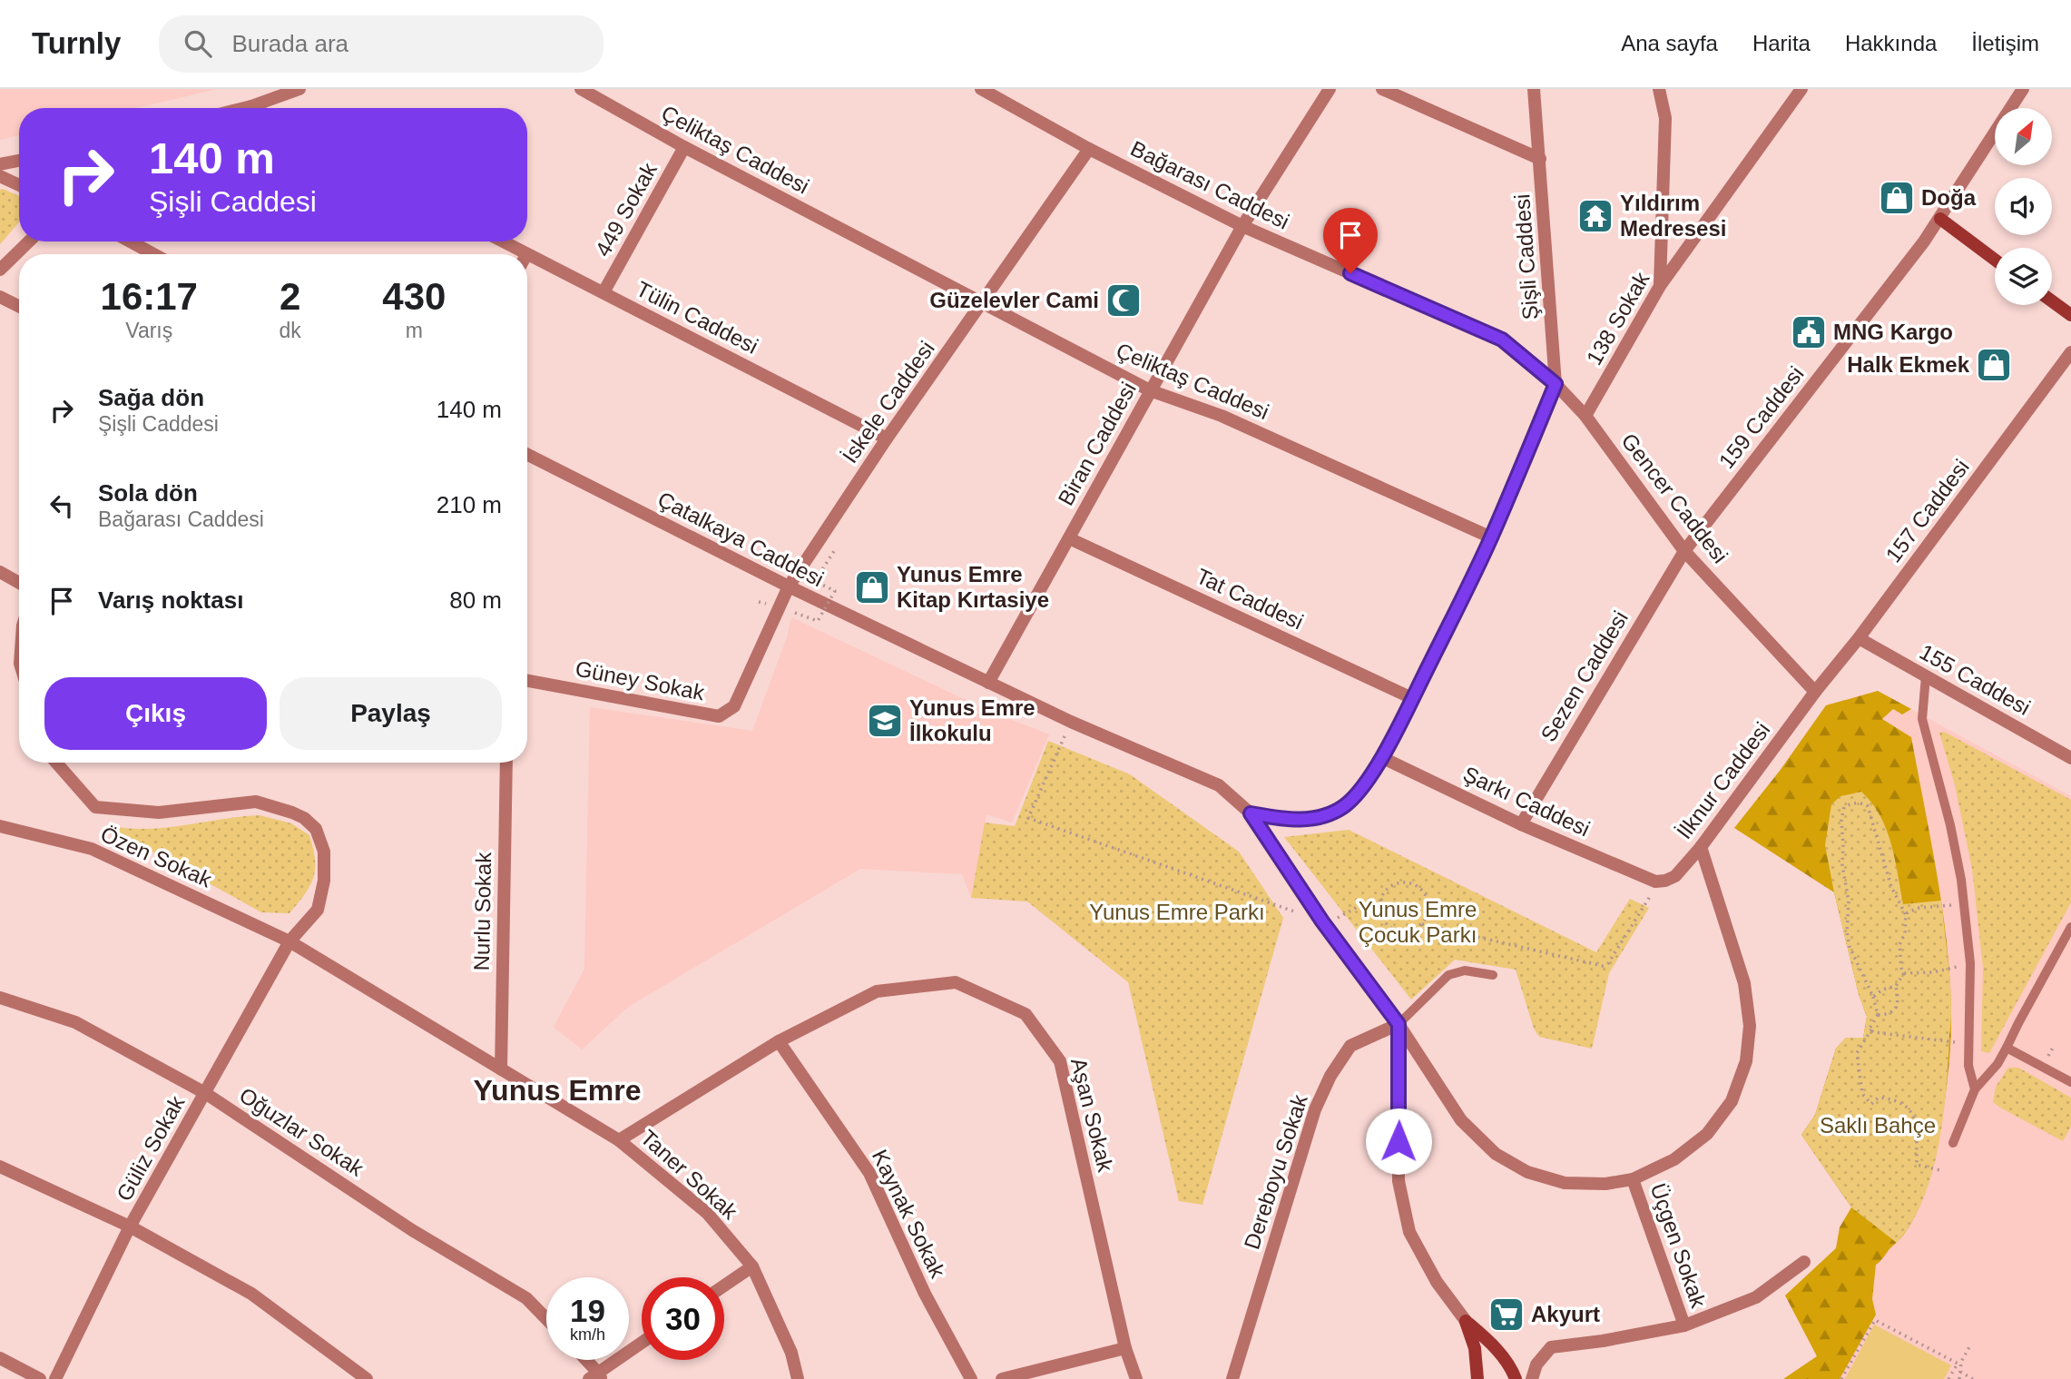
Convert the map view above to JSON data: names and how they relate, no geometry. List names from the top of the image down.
{
  "streets": {
    "street": [
      "Çeliktaş Caddesi",
      "Bağarası Caddesi",
      "449 Sokak",
      "Şişli Caddesi",
      "Tülin Caddesi",
      "138 Sokak",
      "İskele Caddesi",
      "159 Caddesi",
      "Biran Caddesi",
      "Gencer Caddesi",
      "157 Caddesi",
      "Çatalkaya Caddesi",
      "Tat Caddesi",
      "Sezen Caddesi",
      "155 Caddesi",
      "Güney Sokak",
      "İlknur Caddesi",
      "Şarkı Caddesi",
      "Özen Sokak",
      "Nurlu Sokak",
      "Aşan Sokak",
      "Oğuzlar Sokak",
      "Güliz Sokak",
      "Dereboyu Sokak",
      "Taner Sokak",
      "Kaynak Sokak",
      "Üçgen Sokak"
    ]
  },
  "crossings": [
    ["Çeliktaş Caddesi", "449 Sokak"],
    ["Çeliktaş Caddesi", "Şişli Caddesi"],
    ["Çeliktaş Caddesi", "İskele Caddesi"],
    ["Çeliktaş Caddesi", "Biran Caddesi"],
    ["Bağarası Caddesi", "Şişli Caddesi"],
    ["Bağarası Caddesi", "İskele Caddesi"],
    ["Bağarası Caddesi", "Biran Caddesi"],
    ["Bağarası Caddesi", "Gencer Caddesi"],
    ["449 Sokak", "Tülin Caddesi"],
    ["Şişli Caddesi", "Gencer Caddesi"],
    ["Şişli Caddesi", "Çatalkaya Caddesi"],
    ["Şişli Caddesi", "Tat Caddesi"],
    ["Şişli Caddesi", "Şarkı Caddesi"],
    ["Tülin Caddesi", "İskele Caddesi"],
    ["138 Sokak", "Gencer Caddesi"],
    ["İskele Caddesi", "Çatalkaya Caddesi"],
    ["İskele Caddesi", "Güney Sokak"],
    ["159 Caddesi", "Gencer Caddesi"],
    ["159 Caddesi", "Sezen Caddesi"],
    ["Biran Caddesi", "Çatalkaya Caddesi"],
    ["Biran Caddesi", "Tat Caddesi"],
    ["Gencer Caddesi", "157 Caddesi"],
    ["Gencer Caddesi", "Sezen Caddesi"],
    ["Gencer Caddesi", "İlknur Caddesi"],
    ["157 Caddesi", "155 Caddesi"],
    ["157 Caddesi", "İlknur Caddesi"],
    ["Çatalkaya Caddesi", "Güney Sokak"],
    ["Çatalkaya Caddesi", "Dereboyu Sokak"],
    ["Sezen Caddesi", "Şarkı Caddesi"],
    ["İlknur Caddesi", "Şarkı Caddesi"],
    ["Özen Sokak", "Güliz Sokak"],
    ["Özen Sokak", "Taner Sokak"],
    ["Nurlu Sokak", "Taner Sokak"],
    ["Aşan Sokak", "Taner Sokak"],
    ["Aşan Sokak", "Kaynak Sokak"],
    ["Oğuzlar Sokak", "Güliz Sokak"],
    ["Güliz Sokak", "Taner Sokak"]
  ],
  "districts": ["Yunus Emre"],
  "parks": ["Yunus Emre Çocuk Parkı", "Yunus Emre Parkı", "Saklı Bahçe"],
  "places": {
    "shop": ["Doğa", "Halk Ekmek", "Yunus Emre Kitap Kırtasiye"],
    "temple": ["Yıldırım Medresesi"],
    "mosque": ["Güzelevler Cami"],
    "public building": ["MNG Kargo"],
    "school or university": ["Yunus Emre İlkokulu"],
    "supermarket": ["Akyurt"]
  },
  "north": "top right",
  "page": {
    "header": "Turnly",
    "search": "Burada ara",
    "nav": [
      "Ana sayfa",
      "Harita",
      "Hakkında",
      "İletişim"
    ],
    "turn": ["140 m", "Şişli Caddesi"],
    "eta": [
      "16:17",
      "Varış",
      "2",
      "dk",
      "430",
      "m"
    ],
    "list": [
      {
        "name": "Sağa dön",
        "note": "Şişli Caddesi",
        "value": "140 m"
      },
      {
        "name": "Sola dön",
        "note": "Bağarası Caddesi",
        "value": "210 m"
      },
      {
        "name": "Varış noktası",
        "value": "80 m"
      }
    ],
    "buttons": ["Çıkış", "Paylaş"],
    "speed": "19 km/h",
    "limit": "30"
  }
}
